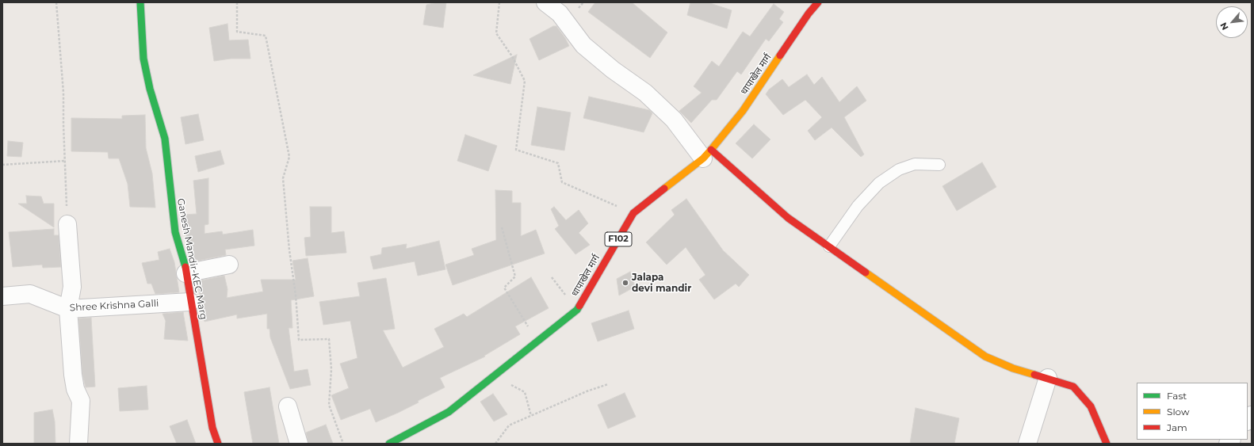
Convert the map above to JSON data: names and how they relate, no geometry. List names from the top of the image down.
{
  "streets": {
    "street": [
      "धापाखेल मार्ग",
      "F102",
      "Ganesh Mandir-KEC Marg",
      "Shree Krishna Galli"
    ]
  },
  "crossings": [
    ["Ganesh Mandir-KEC Marg", "Shree Krishna Galli"]
  ],
  "places": ["Jalapa devi mandir"],
  "legend": ["Fast", "Slow", "Jam"],
  "north": "bottom left"
}
